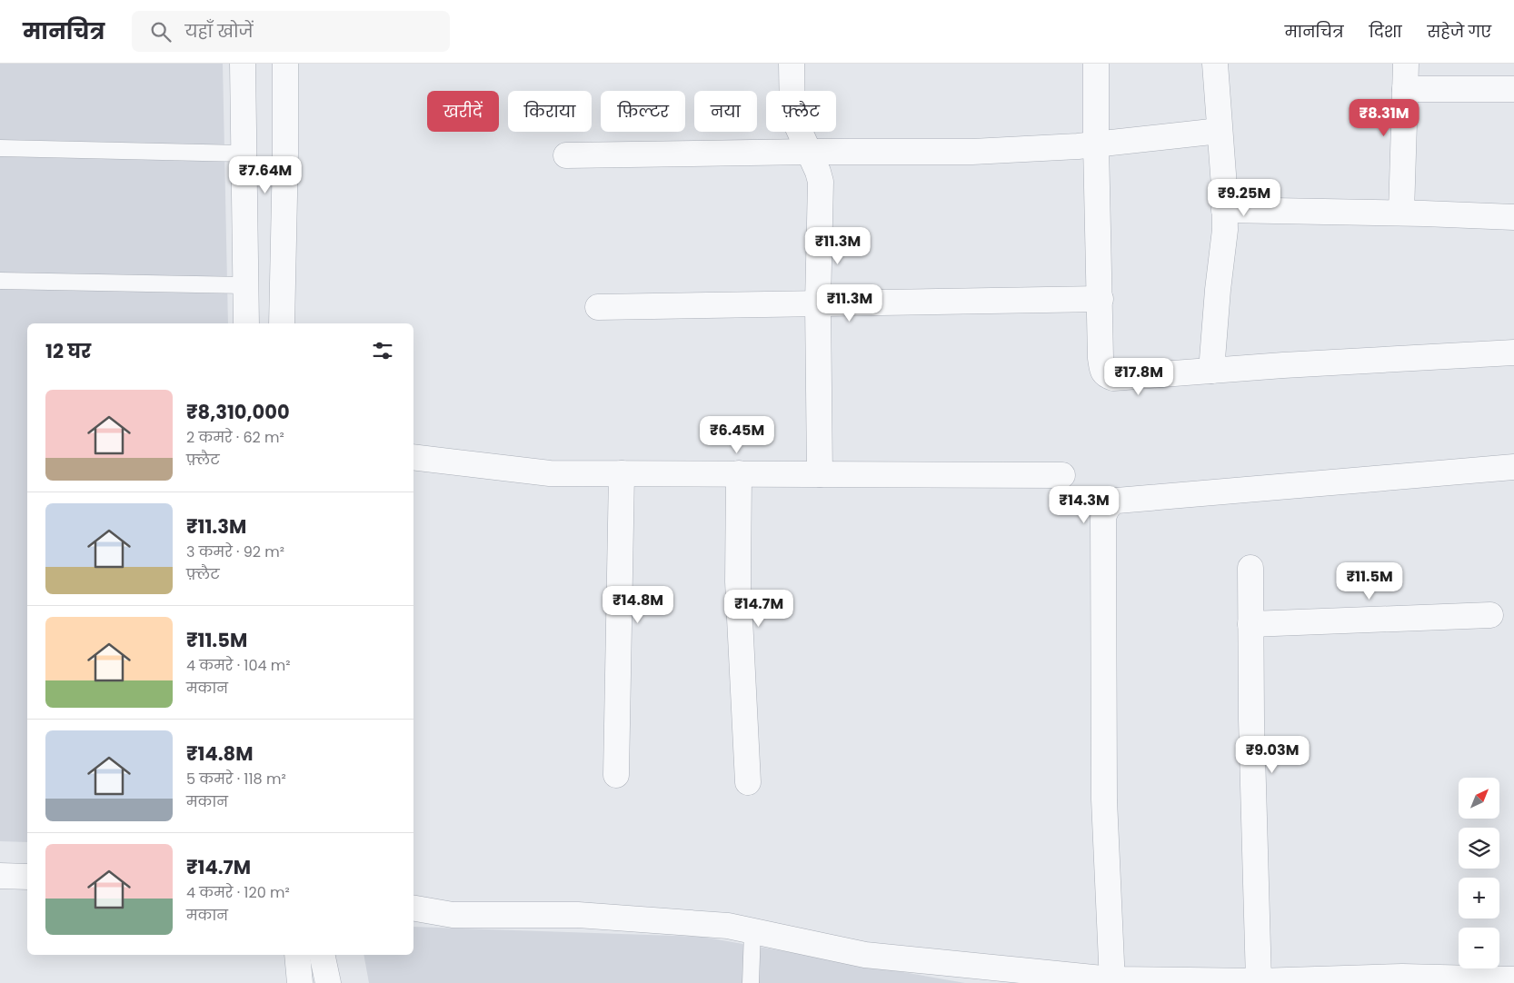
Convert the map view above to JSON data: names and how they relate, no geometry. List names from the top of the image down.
{
  "north": "top right",
  "page": {
    "header": "मानचित्र",
    "search": "यहाँ खोजें",
    "nav": ["मानचित्र", "दिशा", "सहेजे गए"],
    "chip": [
      "खरीदें",
      "किराया",
      "फ़िल्टर",
      "नया",
      "फ़्लैट"
    ],
    "price": [
      "₹8.31M",
      "₹7.64M",
      "₹9.25M",
      "₹11.3M",
      "₹11.3M",
      "₹17.8M",
      "₹6.45M",
      "₹14.3M",
      "₹11.5M",
      "₹14.8M",
      "₹14.7M",
      "₹9.03M"
    ],
    "heading": "12 घर",
    "list": [
      {
        "name": "₹8,310,000",
        "note": "2 कमरे · 62 m² · फ़्लैट"
      },
      {
        "name": "₹11.3M",
        "note": "3 कमरे · 92 m² · फ़्लैट"
      },
      {
        "name": "₹11.5M",
        "note": "4 कमरे · 104 m² · मकान"
      },
      {
        "name": "₹14.8M",
        "note": "5 कमरे · 118 m² · मकान"
      },
      {
        "name": "₹14.7M",
        "note": "4 कमरे · 120 m² · मकान"
      }
    ],
    "map_buttons": ["+", "−"]
  }
}
